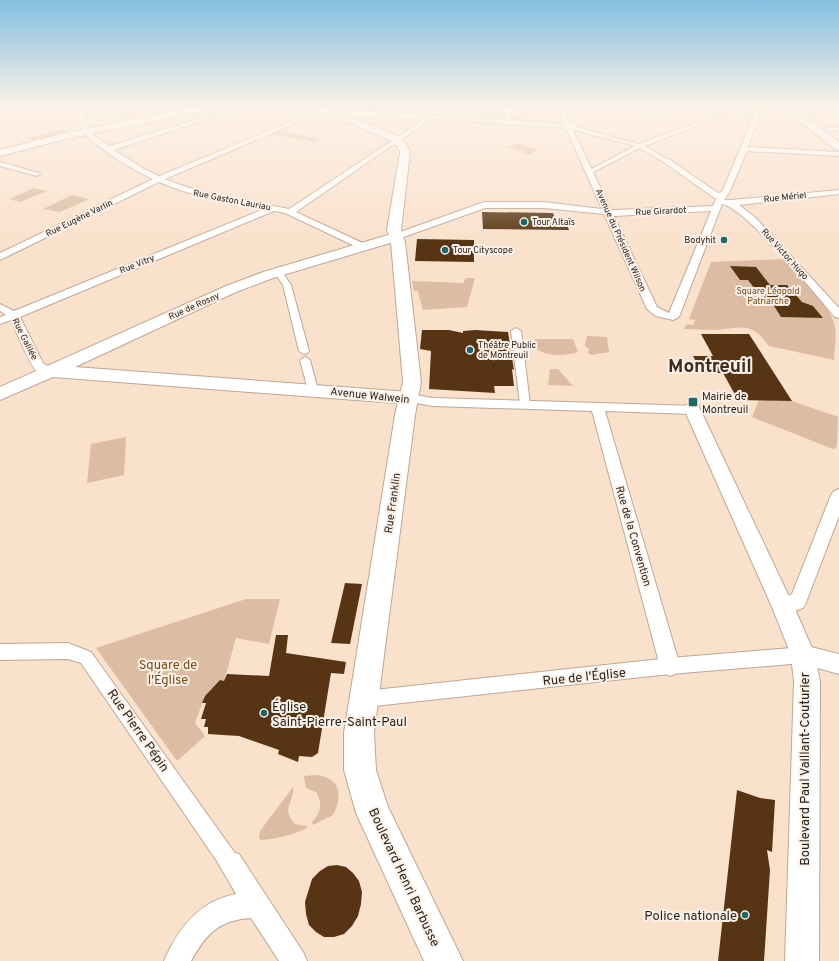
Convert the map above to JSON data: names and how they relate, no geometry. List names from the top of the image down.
{
  "streets": {
    "main road": [
      "Rue de Rosny",
      "Avenue Walwein",
      "Rue Franklin",
      "Boulevard Henri Barbusse"
    ],
    "street": [
      "Rue Mériel",
      "Rue Gaston Lauriau",
      "Rue Girardot",
      "Rue Eugène Varlin",
      "Avenue du Président Wilson",
      "Rue Victor Hugo",
      "Rue Vitry",
      "Rue Galilée",
      "Rue de la Convention",
      "Rue de l'Église",
      "Rue Pierre Pépin",
      "Boulevard Paul Vaillant-Couturier"
    ]
  },
  "crossings": [
    ["Rue Mériel", "Rue Victor Hugo"],
    ["Rue Gaston Lauriau", "Rue Eugène Varlin"],
    ["Rue Gaston Lauriau", "Rue Vitry"],
    ["Rue Gaston Lauriau", "Rue de Rosny"],
    ["Rue Girardot", "Avenue du Président Wilson"],
    ["Rue Girardot", "Rue de Rosny"],
    ["Rue Girardot", "Rue Franklin"],
    ["Rue Vitry", "Rue Galilée"],
    ["Rue de Rosny", "Rue Galilée"],
    ["Rue de Rosny", "Avenue Walwein"],
    ["Rue de Rosny", "Rue Franklin"],
    ["Rue Galilée", "Avenue Walwein"],
    ["Avenue Walwein", "Rue Franklin"],
    ["Avenue Walwein", "Rue de la Convention"],
    ["Avenue Walwein", "Boulevard Paul Vaillant-Couturier"],
    ["Rue Franklin", "Rue de l'Église"],
    ["Rue Franklin", "Boulevard Henri Barbusse"],
    ["Rue de la Convention", "Rue de l'Église"],
    ["Rue de l'Église", "Boulevard Paul Vaillant-Couturier"]
  ],
  "districts": ["Montreuil"],
  "parks": ["Square Léopold Patriarche", "Square de l'Église"],
  "places": {
    "other": [
      "Tour Altaïs",
      "Bodyhit",
      "Tour Cityscope",
      "Théâtre Public de Montreuil",
      "Église Saint-Pierre-Saint-Paul",
      "Police nationale"
    ],
    "transit": ["Mairie de Montreuil"]
  }
}
